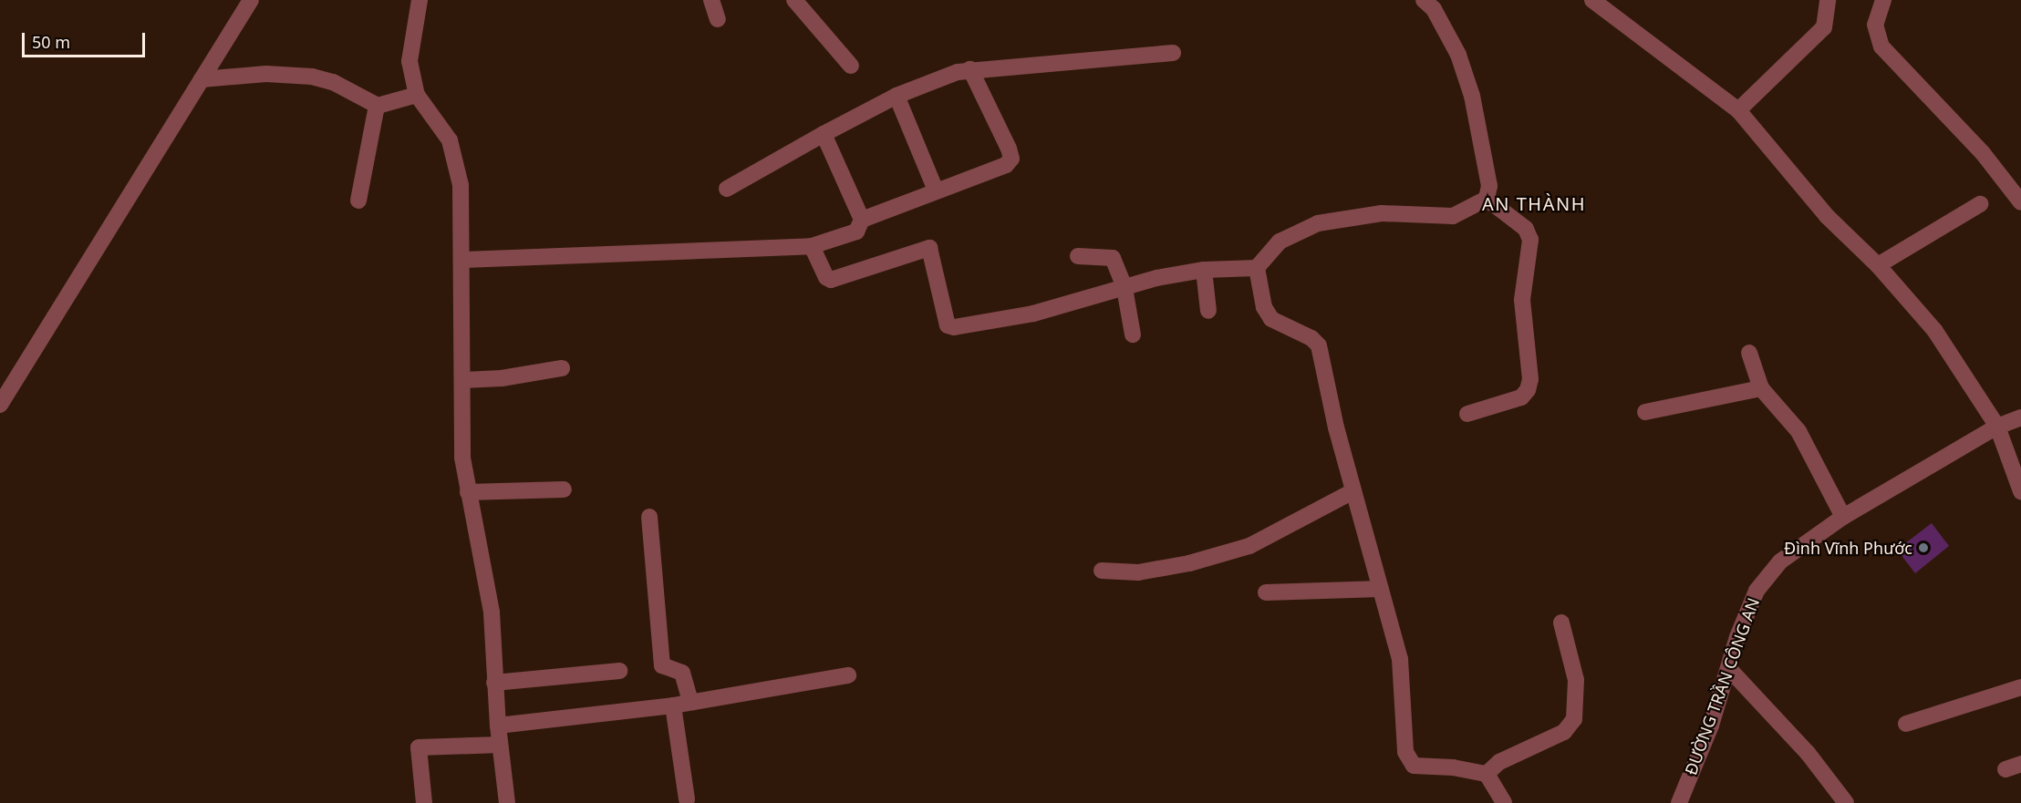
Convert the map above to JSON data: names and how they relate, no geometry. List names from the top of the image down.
{
  "streets": {
    "street": ["ĐƯỜNG TRẦN CÔNG AN"]
  },
  "districts": ["AN THÀNH"],
  "places": ["Đình Vĩnh Phước"],
  "scale_bar": "50 m"
}
